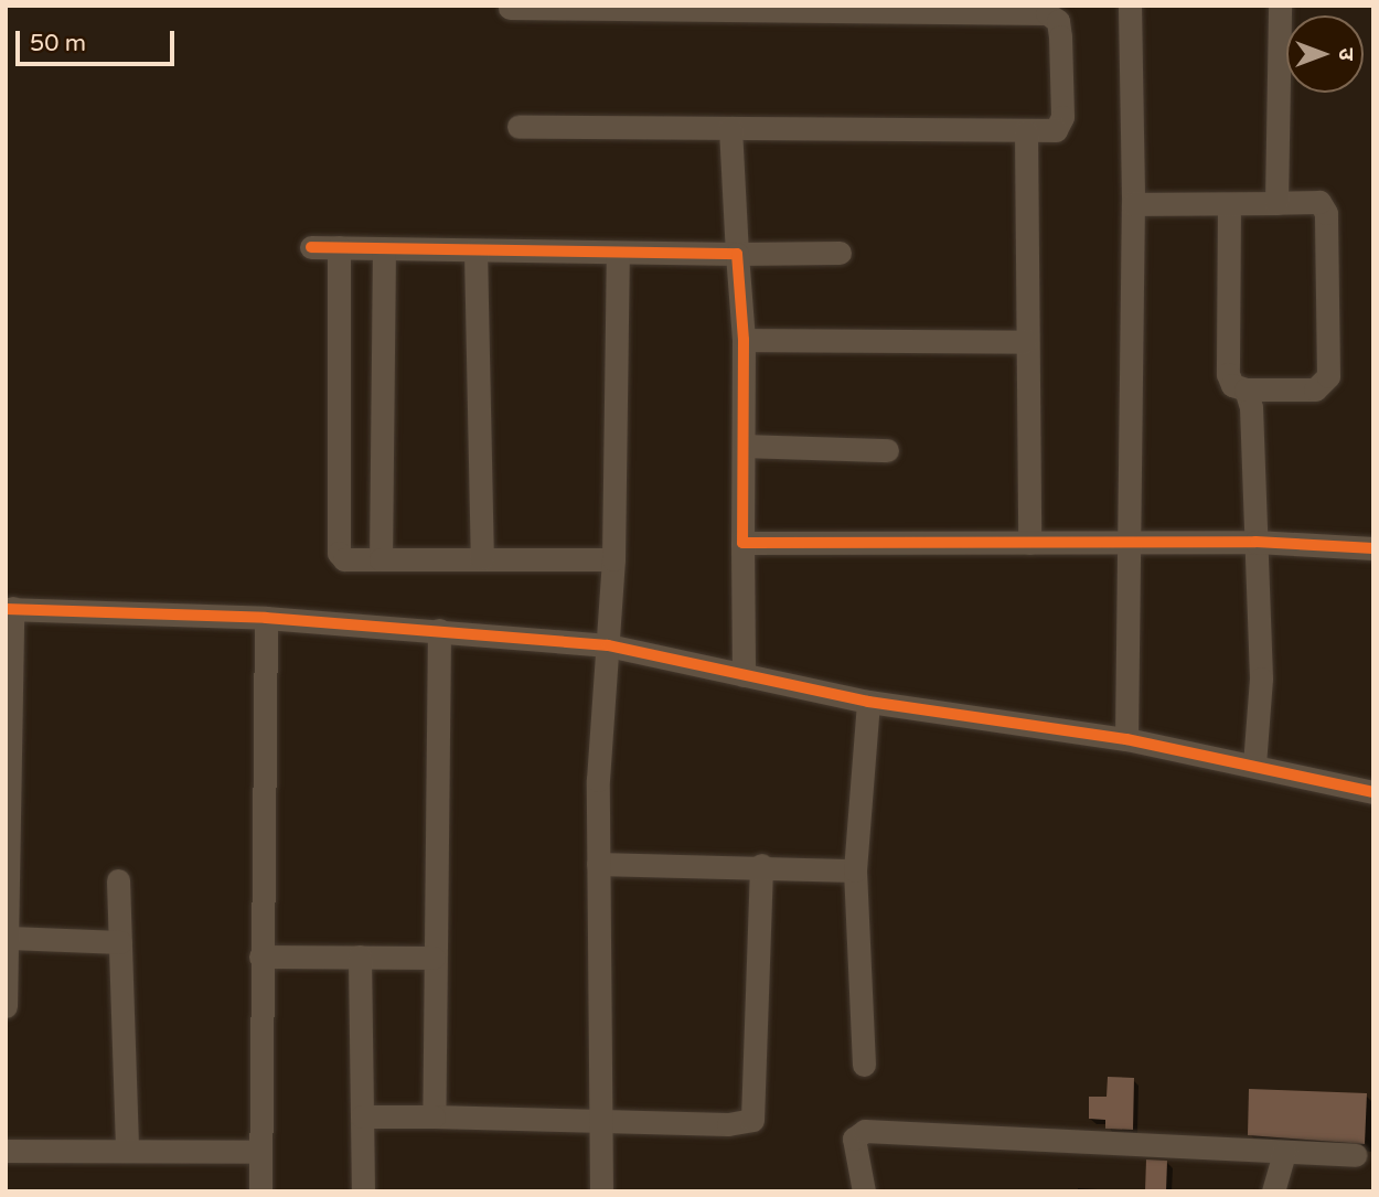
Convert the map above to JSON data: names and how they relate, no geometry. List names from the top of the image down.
{
  "scale_bar": "50 m",
  "north": "right"
}
